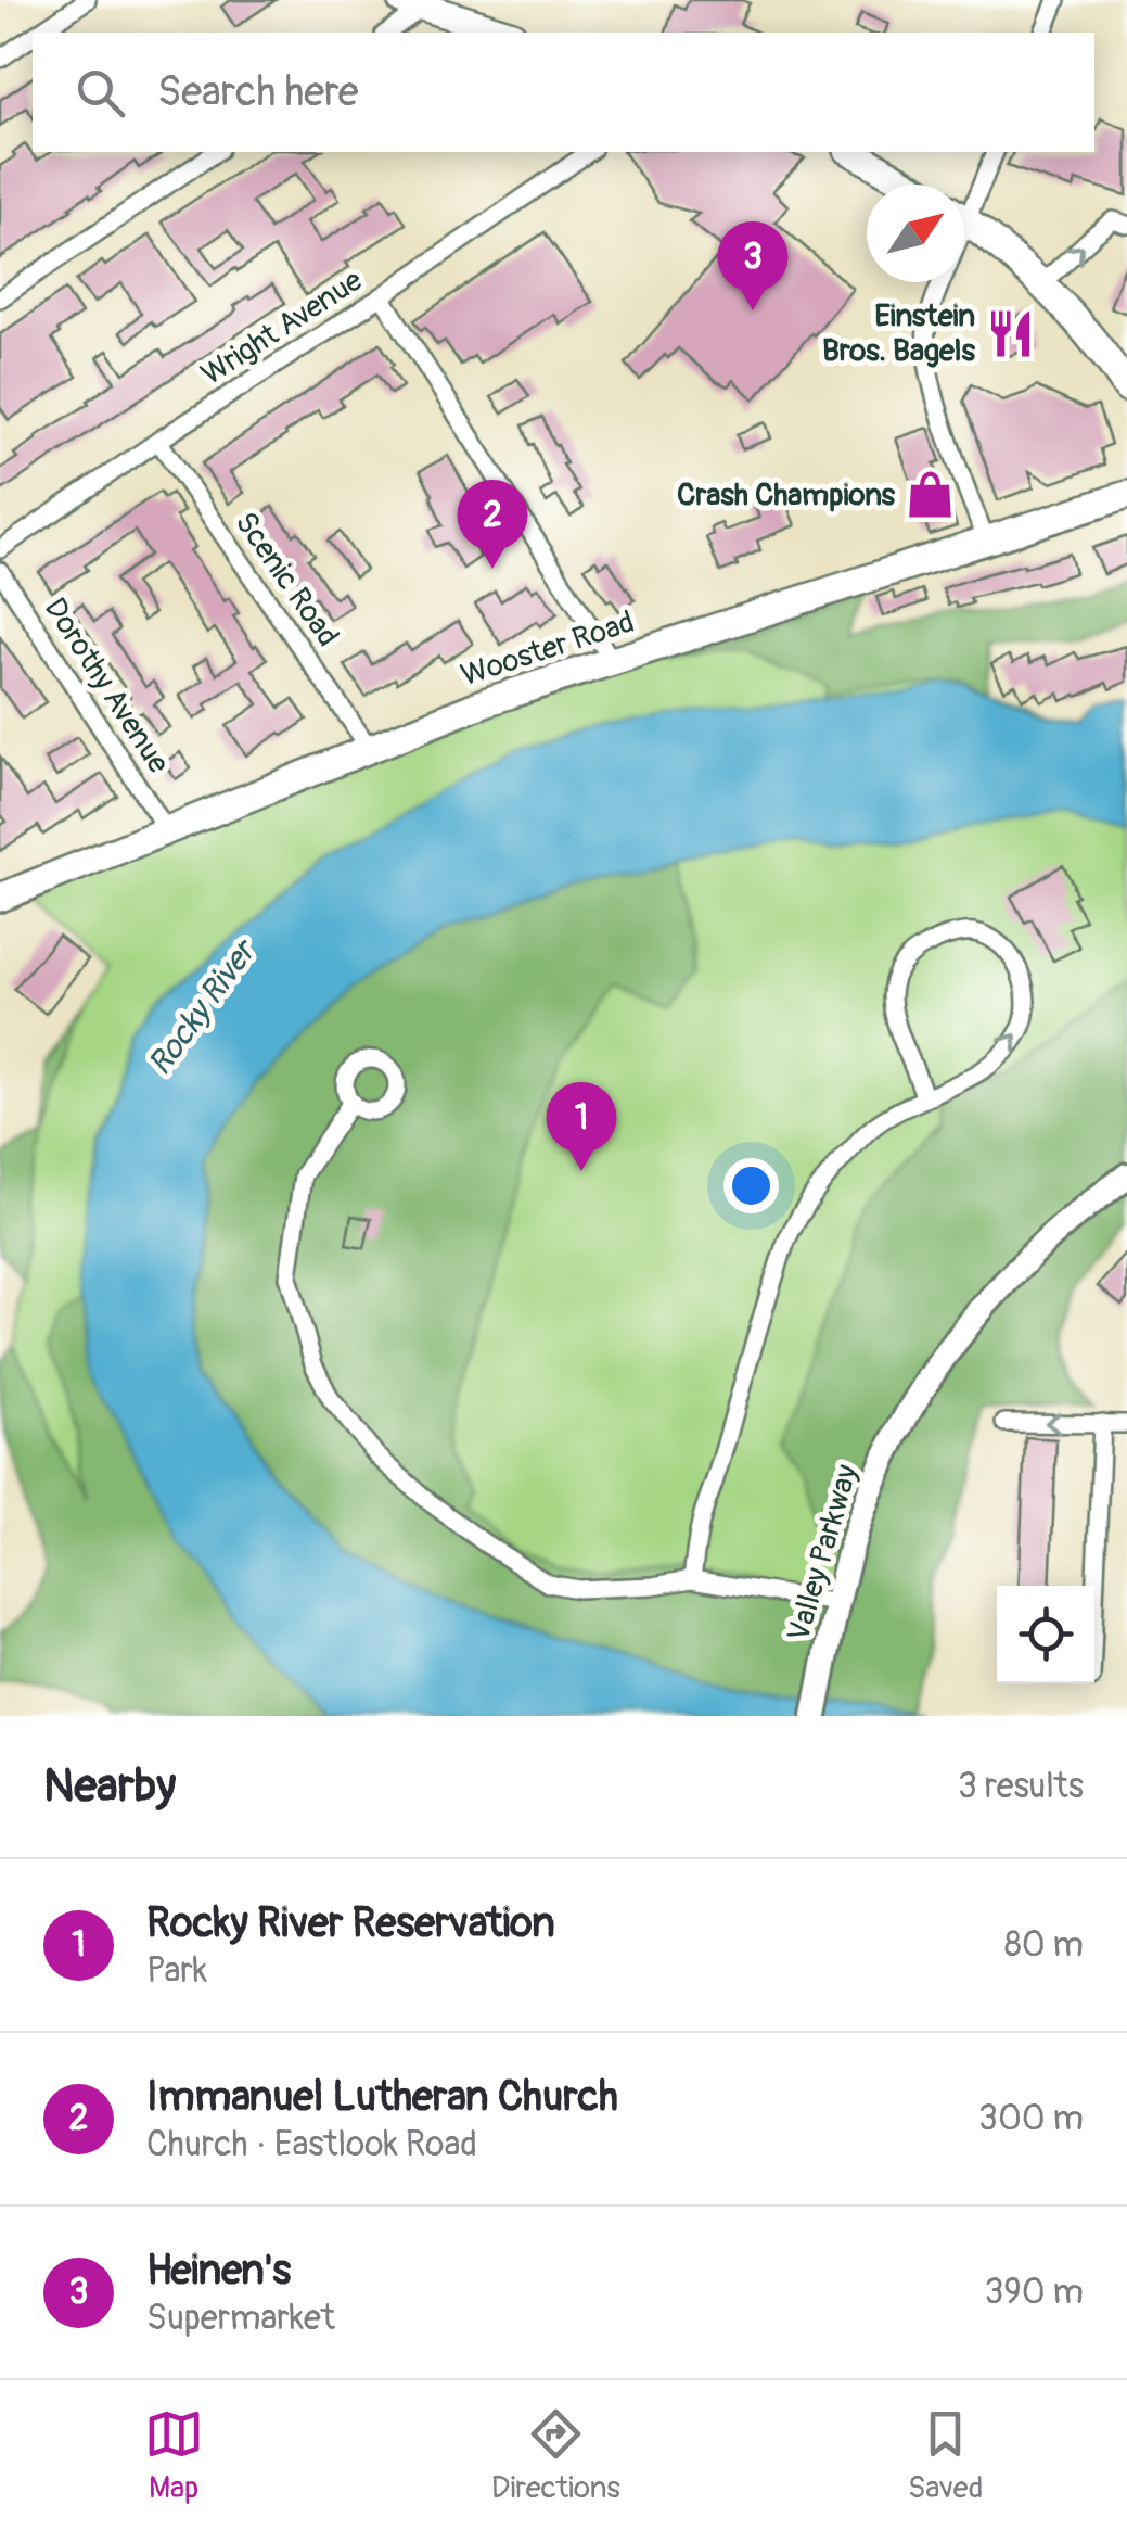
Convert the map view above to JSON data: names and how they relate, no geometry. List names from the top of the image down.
{
  "streets": {
    "main road": ["Wooster Road"],
    "street": [
      "Wright Avenue",
      "Scenic Road",
      "Dorothy Avenue",
      "Valley Parkway"
    ]
  },
  "crossings": [
    ["Wright Avenue", "Scenic Road"],
    ["Scenic Road", "Wooster Road"],
    ["Wooster Road", "Dorothy Avenue"]
  ],
  "water": ["Rocky River"],
  "places": {
    "restaurant": ["Einstein Bros. Bagels"],
    "shop": ["Crash Champions"]
  },
  "north": "top right",
  "page": {
    "search": "Search here",
    "pins": ["3", "2", "1"],
    "heading": ["Nearby", "3 results"],
    "list": [
      {
        "mark": "1",
        "name": "Rocky River Reservation",
        "note": "Park",
        "value": "80 m"
      },
      {
        "mark": "2",
        "name": "Immanuel Lutheran Church",
        "note": "Church · Eastlook Road",
        "value": "300 m"
      },
      {
        "mark": "3",
        "name": "Heinen's",
        "note": "Supermarket",
        "value": "390 m"
      }
    ],
    "nav": ["Map", "Directions", "Saved"]
  }
}
